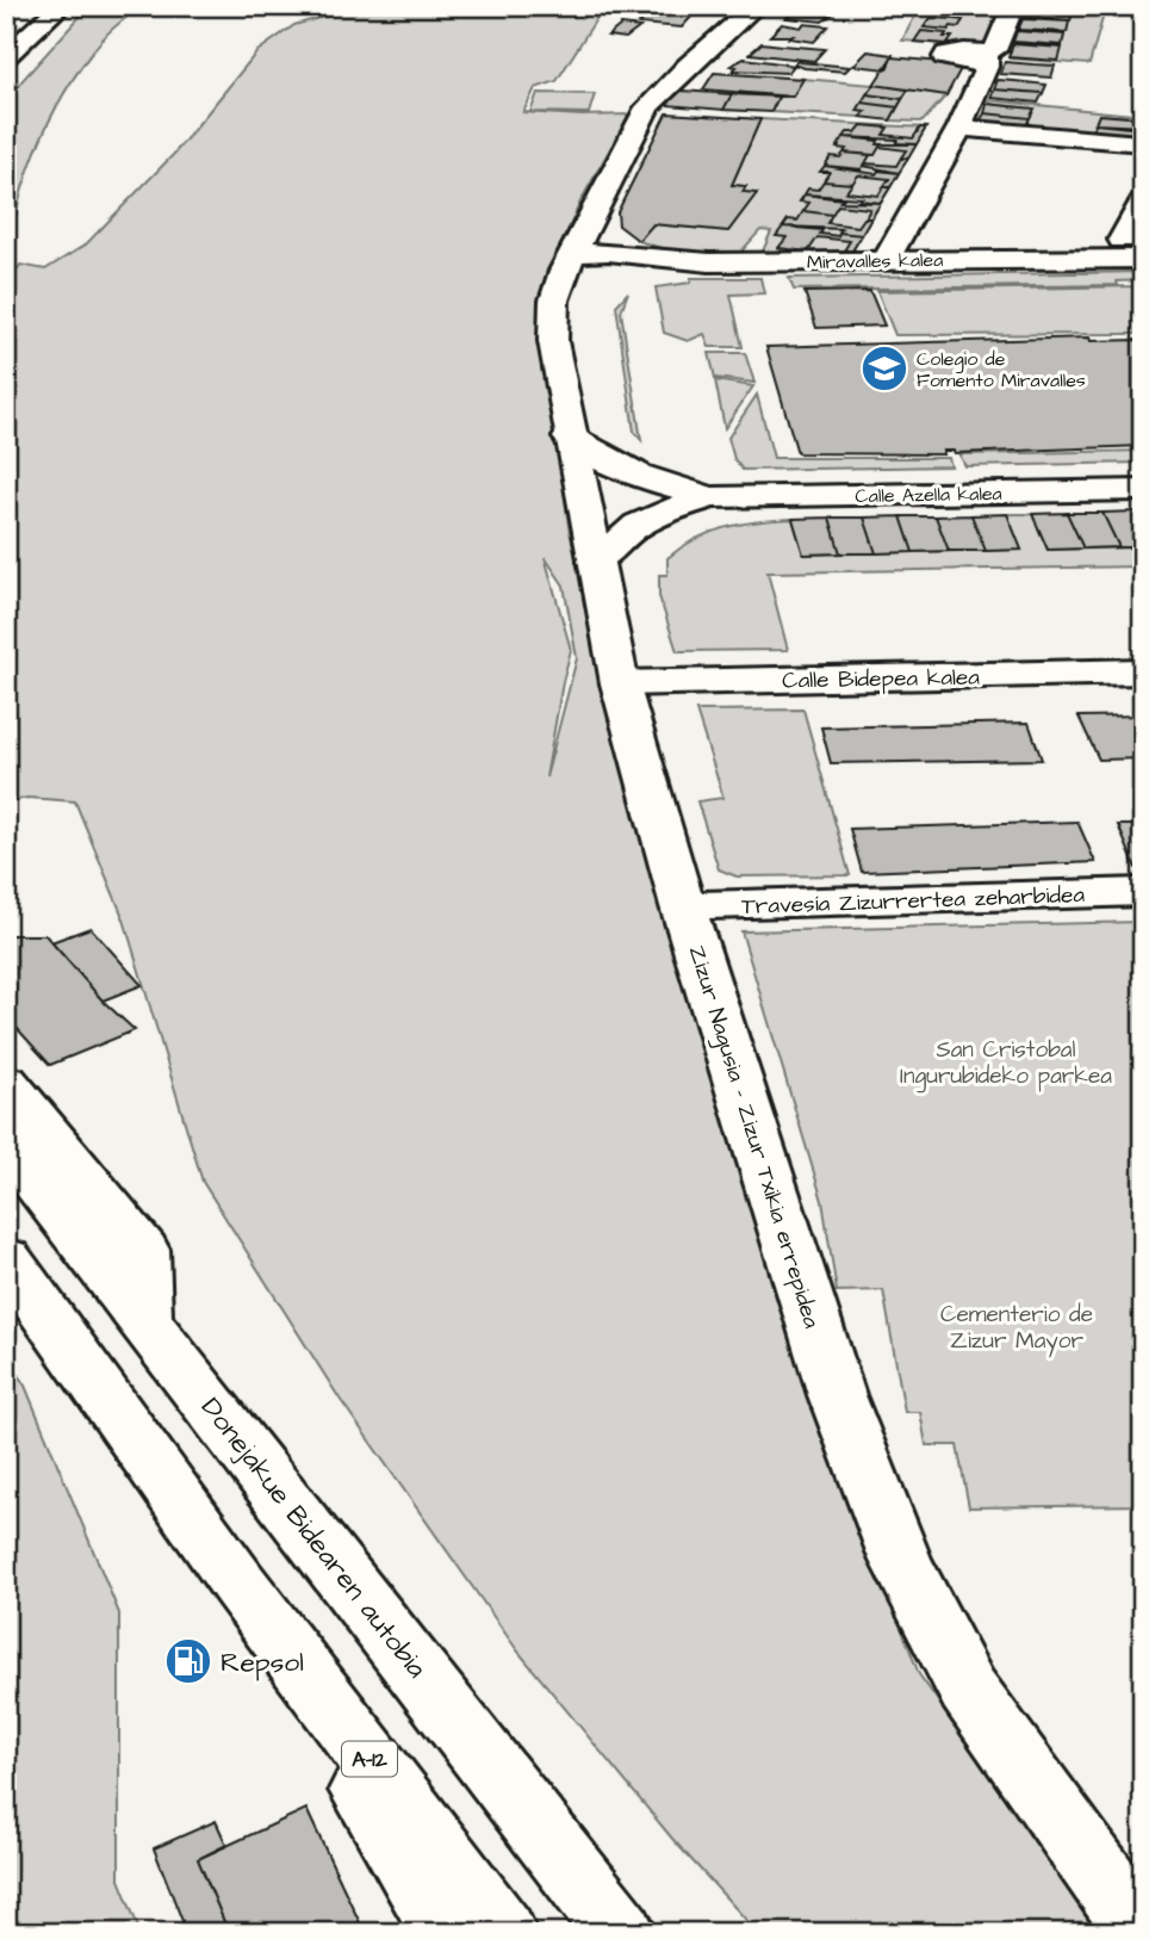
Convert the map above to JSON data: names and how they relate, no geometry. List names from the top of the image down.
{
  "streets": {
    "main road": [
      "Miravalles kalea",
      "Calle Azella kalea",
      "Calle Bidepea kalea",
      "Travesía Zizurrertea zeharbidea",
      "Zizur Nagusia - Zizur Txikia errepidea",
      "Donejakue Bidearen autobia",
      "A-12"
    ]
  },
  "crossings": [
    ["Miravalles kalea", "Zizur Nagusia - Zizur Txikia errepidea"],
    ["Calle Azella kalea", "Zizur Nagusia - Zizur Txikia errepidea"],
    ["Calle Bidepea kalea", "Zizur Nagusia - Zizur Txikia errepidea"],
    ["Travesía Zizurrertea zeharbidea", "Zizur Nagusia - Zizur Txikia errepidea"]
  ],
  "parks": ["San Cristobal Ingurubideko parkea", "Cementerio de Zizur Mayor"],
  "places": {
    "school or university": ["Colegio de Fomento Miravalles"],
    "fuel station": ["Repsol"]
  }
}
